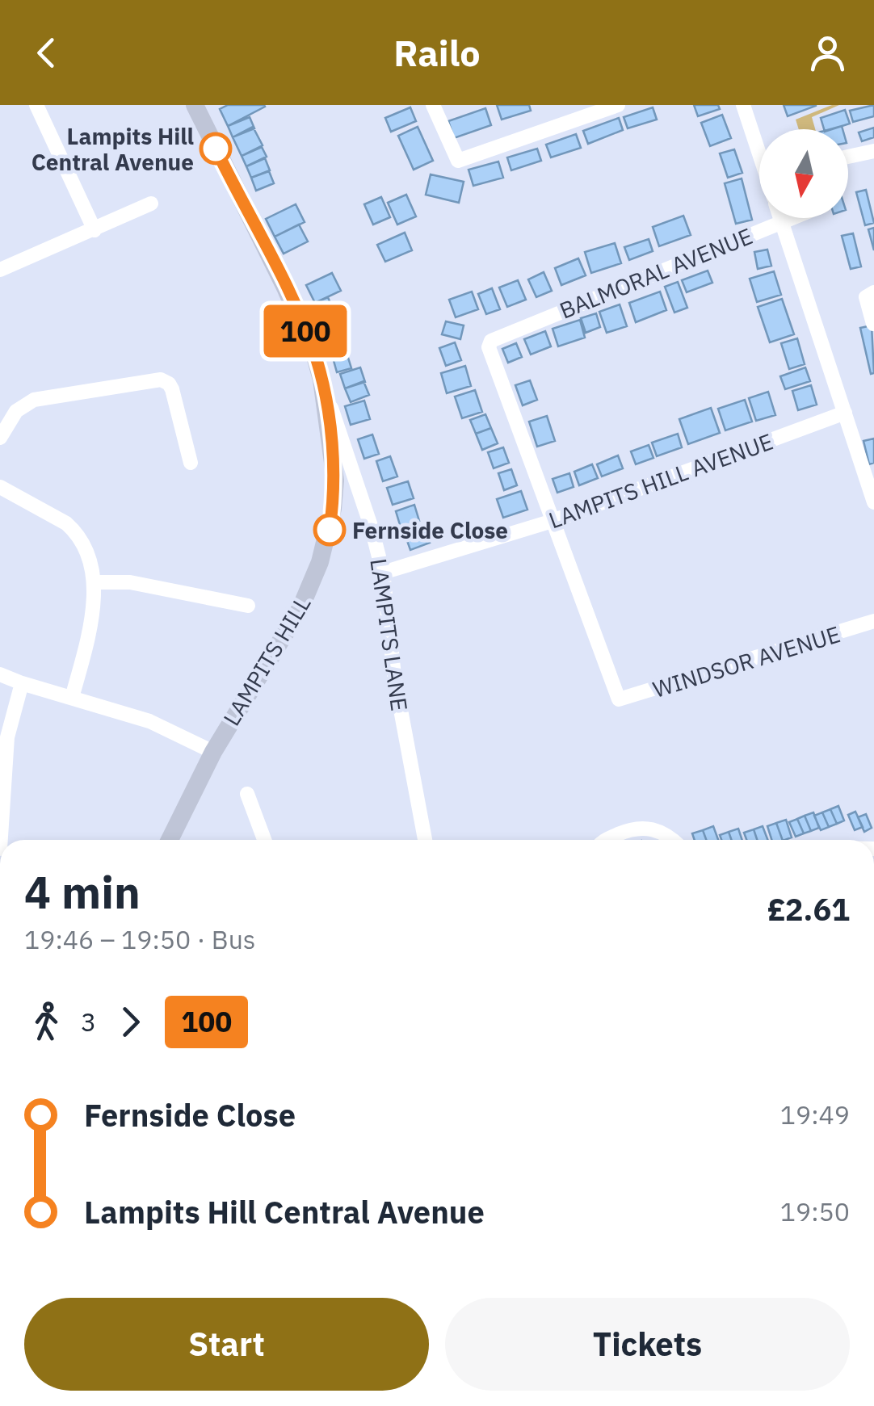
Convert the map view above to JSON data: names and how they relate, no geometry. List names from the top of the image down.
{
  "streets": {
    "main road": ["LAMPITS HILL"],
    "street": [
      "BALMORAL AVENUE",
      "LAMPITS HILL AVENUE",
      "LAMPITS LANE",
      "WINDSOR AVENUE"
    ]
  },
  "crossings": [
    ["BALMORAL AVENUE", "LAMPITS HILL AVENUE"],
    ["BALMORAL AVENUE", "WINDSOR AVENUE"],
    ["LAMPITS HILL AVENUE", "LAMPITS LANE"],
    ["LAMPITS HILL AVENUE", "WINDSOR AVENUE"],
    ["LAMPITS LANE", "LAMPITS HILL"]
  ],
  "places": ["Lampits Hill Central Avenue", "Fernside Close"],
  "lines": ["bus line 100"],
  "north": "bottom",
  "page": {
    "header": "Railo",
    "on_map": "100",
    "heading": ["4 min", "19:46 – 19:50 · Bus", "£2.61"],
    "legs": ["3", "100"],
    "list": [
      {
        "name": "Fernside Close",
        "value": "19:49"
      },
      {
        "name": "Lampits Hill Central Avenue",
        "value": "19:50"
      }
    ],
    "buttons": ["Start", "Tickets"]
  }
}
